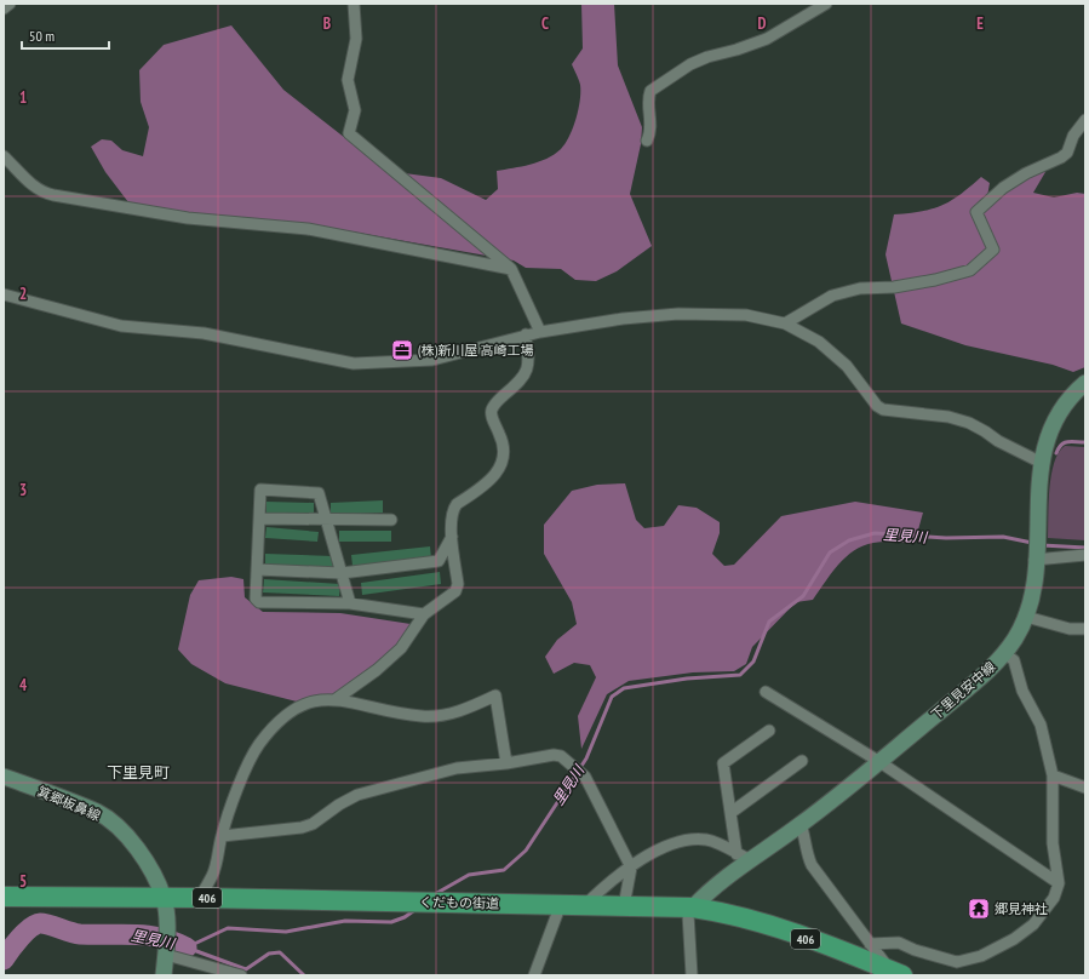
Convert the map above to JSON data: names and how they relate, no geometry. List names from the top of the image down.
{
  "streets": {
    "highway": ["406", "くだもの街道"],
    "main road": ["下里見安中線", "箕郷板鼻線"]
  },
  "crossings": [
    ["下里見安中線", "くだもの街道"],
    ["箕郷板鼻線", "くだもの街道"]
  ],
  "districts": ["下里見町"],
  "water": ["里見川"],
  "places": {
    "office": ["(株)新川屋 高崎工場"],
    "temple": ["郷見神社"]
  },
  "scale_bar": "50 m",
  "grid": {
    "columns": [
      "B",
      "C",
      "D",
      "E"
    ],
    "rows": [
      "1",
      "2",
      "3",
      "4",
      "5"
    ]
  }
}
